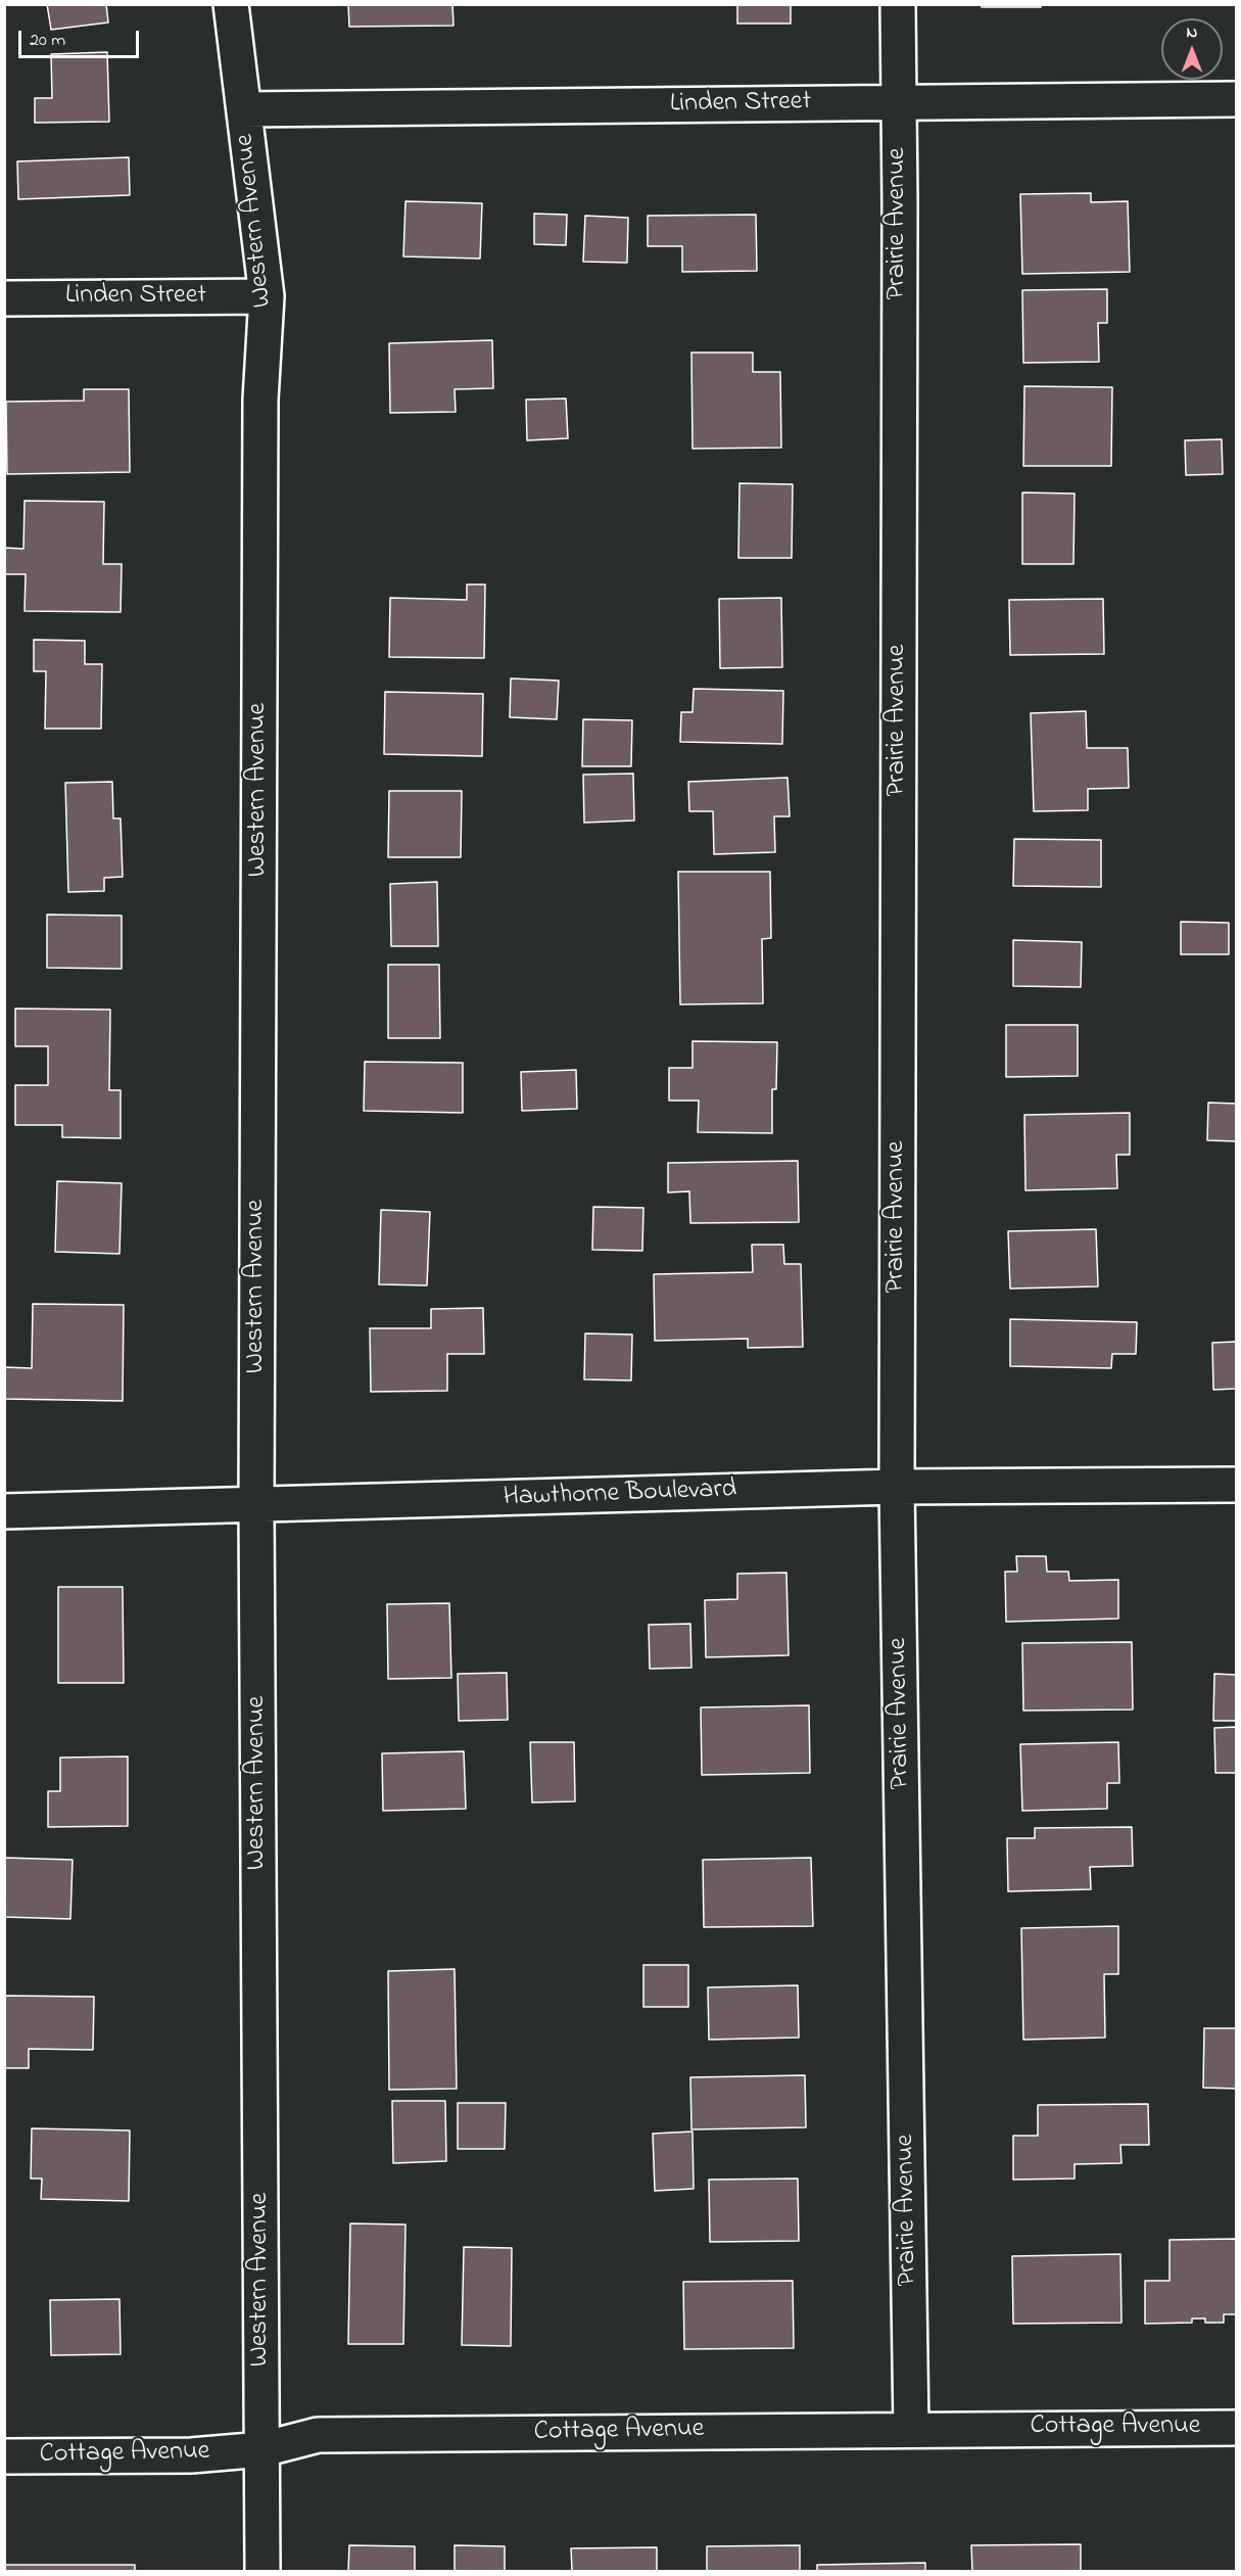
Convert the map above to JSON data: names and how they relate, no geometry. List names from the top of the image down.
{
  "streets": {
    "street": [
      "Linden Street",
      "Western Avenue",
      "Prairie Avenue",
      "Hawthorne Boulevard",
      "Cottage Avenue"
    ]
  },
  "crossings": [
    ["Linden Street", "Western Avenue"],
    ["Linden Street", "Prairie Avenue"],
    ["Western Avenue", "Hawthorne Boulevard"],
    ["Western Avenue", "Cottage Avenue"],
    ["Prairie Avenue", "Hawthorne Boulevard"],
    ["Prairie Avenue", "Cottage Avenue"]
  ],
  "scale_bar": "20 m",
  "north": "top"
}
